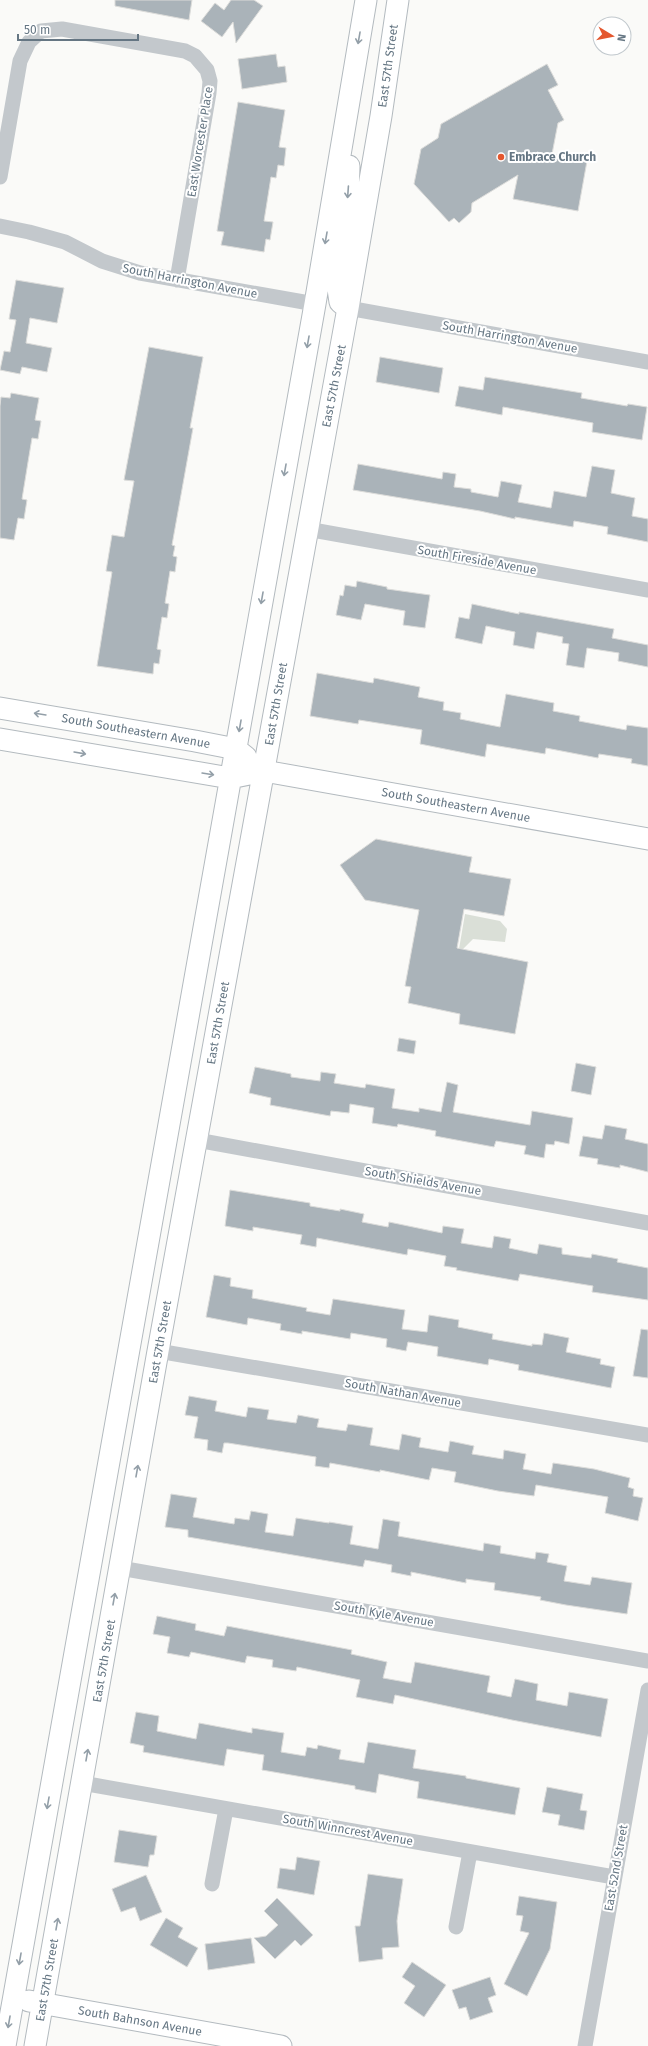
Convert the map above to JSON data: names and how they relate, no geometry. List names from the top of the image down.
{
  "streets": {
    "main road": ["East 57th Street", "South Southeastern Avenue", "South Bahnson Avenue"],
    "street": [
      "East Worcester Place",
      "South Harrington Avenue",
      "South Fireside Avenue",
      "South Shields Avenue",
      "South Nathan Avenue",
      "South Kyle Avenue",
      "South Winncrest Avenue",
      "East 52nd Street"
    ]
  },
  "crossings": [
    ["East 57th Street", "South Harrington Avenue"],
    ["East 57th Street", "South Fireside Avenue"],
    ["East 57th Street", "South Southeastern Avenue"],
    ["East 57th Street", "South Shields Avenue"],
    ["East 57th Street", "South Nathan Avenue"],
    ["East 57th Street", "South Kyle Avenue"],
    ["East 57th Street", "South Winncrest Avenue"],
    ["East 57th Street", "South Bahnson Avenue"],
    ["East Worcester Place", "South Harrington Avenue"],
    ["South Winncrest Avenue", "East 52nd Street"]
  ],
  "places": ["Embrace Church"],
  "scale_bar": "50 m",
  "north": "right"
}
